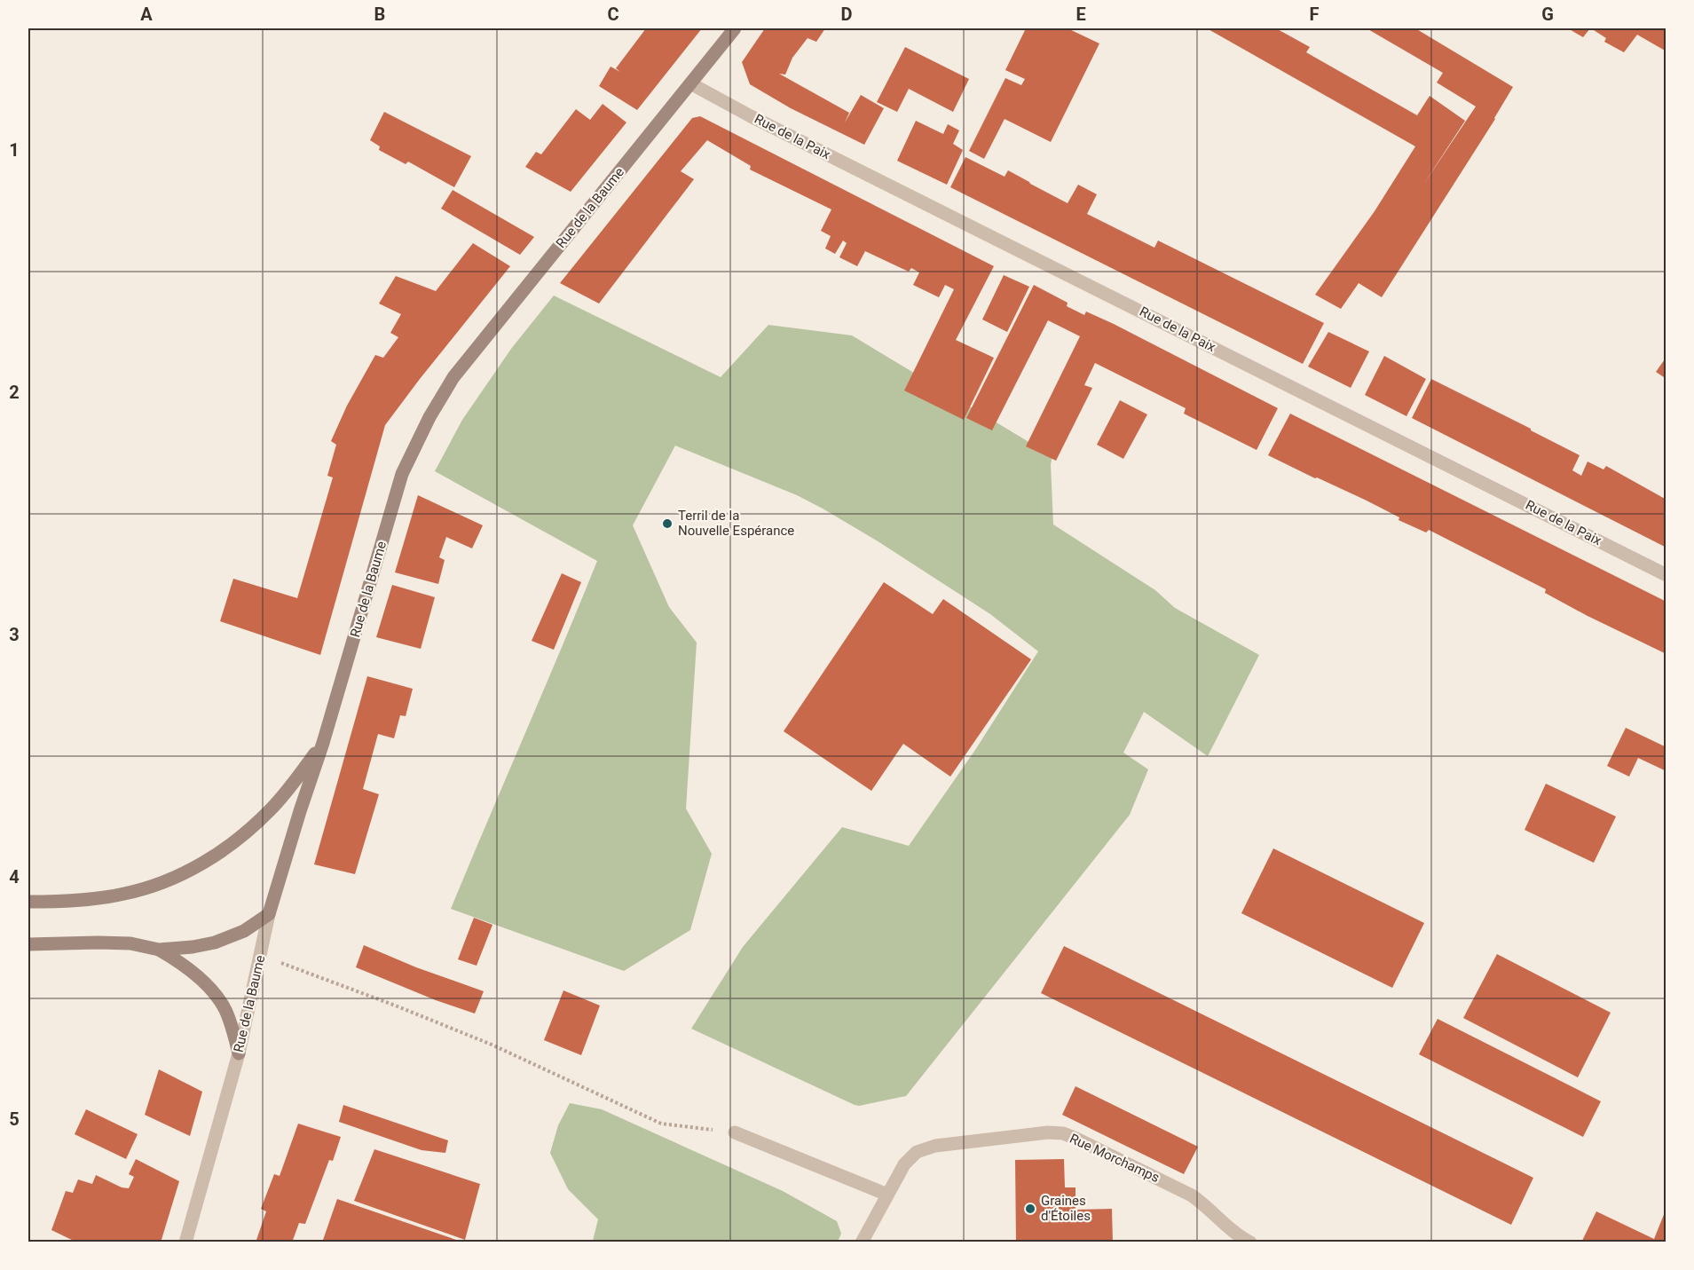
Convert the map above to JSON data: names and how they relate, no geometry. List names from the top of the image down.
{
  "streets": {
    "street": ["Rue de la Paix", "Rue de la Baume", "Rue Morchamps"]
  },
  "crossings": [
    ["Rue de la Paix", "Rue de la Baume"]
  ],
  "places": ["Terril de la Nouvelle Espérance", "Graines d'Étoiles"],
  "grid": {
    "columns": [
      "A",
      "B",
      "C",
      "D",
      "E",
      "F",
      "G"
    ],
    "rows": [
      "1",
      "2",
      "3",
      "4",
      "5"
    ]
  }
}
